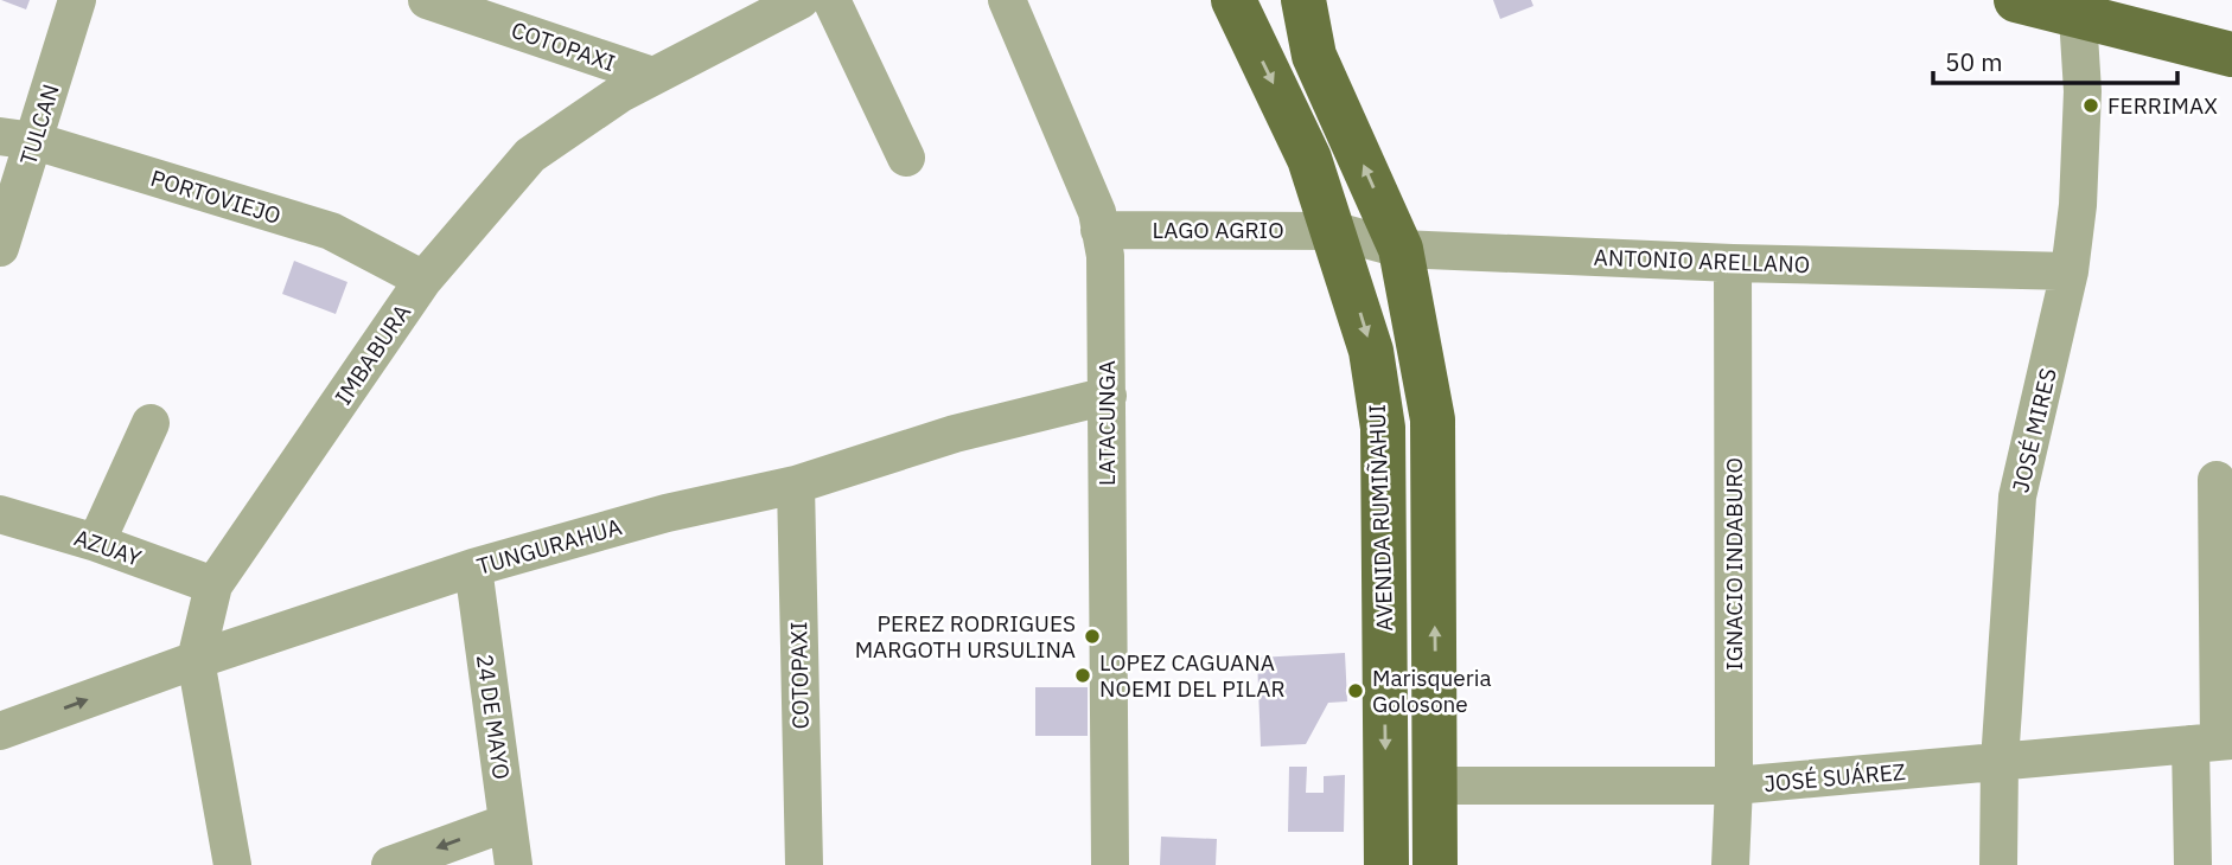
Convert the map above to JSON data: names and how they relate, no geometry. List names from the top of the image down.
{
  "streets": {
    "main road": ["AVENIDA RUMIÑAHUI"],
    "street": [
      "COTOPAXI",
      "TULCAN",
      "PORTOVIEJO",
      "LAGO AGRIO",
      "ANTONIO ARELLANO",
      "IMBABURA",
      "LATACUNGA",
      "JOSÉ MIRES",
      "TUNGURAHUA",
      "AZUAY",
      "IGNACIO INDABURO",
      "24 DE MAYO",
      "JOSÉ SUÁREZ"
    ]
  },
  "crossings": [
    ["COTOPAXI", "IMBABURA"],
    ["COTOPAXI", "TUNGURAHUA"],
    ["TULCAN", "PORTOVIEJO"],
    ["PORTOVIEJO", "IMBABURA"],
    ["LAGO AGRIO", "ANTONIO ARELLANO"],
    ["LAGO AGRIO", "LATACUNGA"],
    ["LAGO AGRIO", "AVENIDA RUMIÑAHUI"],
    ["ANTONIO ARELLANO", "JOSÉ MIRES"],
    ["ANTONIO ARELLANO", "AVENIDA RUMIÑAHUI"],
    ["ANTONIO ARELLANO", "IGNACIO INDABURO"],
    ["IMBABURA", "TUNGURAHUA"],
    ["IMBABURA", "AZUAY"],
    ["LATACUNGA", "TUNGURAHUA"],
    ["JOSÉ MIRES", "JOSÉ SUÁREZ"],
    ["TUNGURAHUA", "24 DE MAYO"],
    ["IGNACIO INDABURO", "JOSÉ SUÁREZ"]
  ],
  "places": [
    "FERRIMAX",
    "PEREZ RODRIGUES MARGOTH URSULINA",
    "LOPEZ CAGUANA NOEMI DEL PILAR",
    "Marisqueria Golosone"
  ],
  "scale_bar": "50 m"
}
